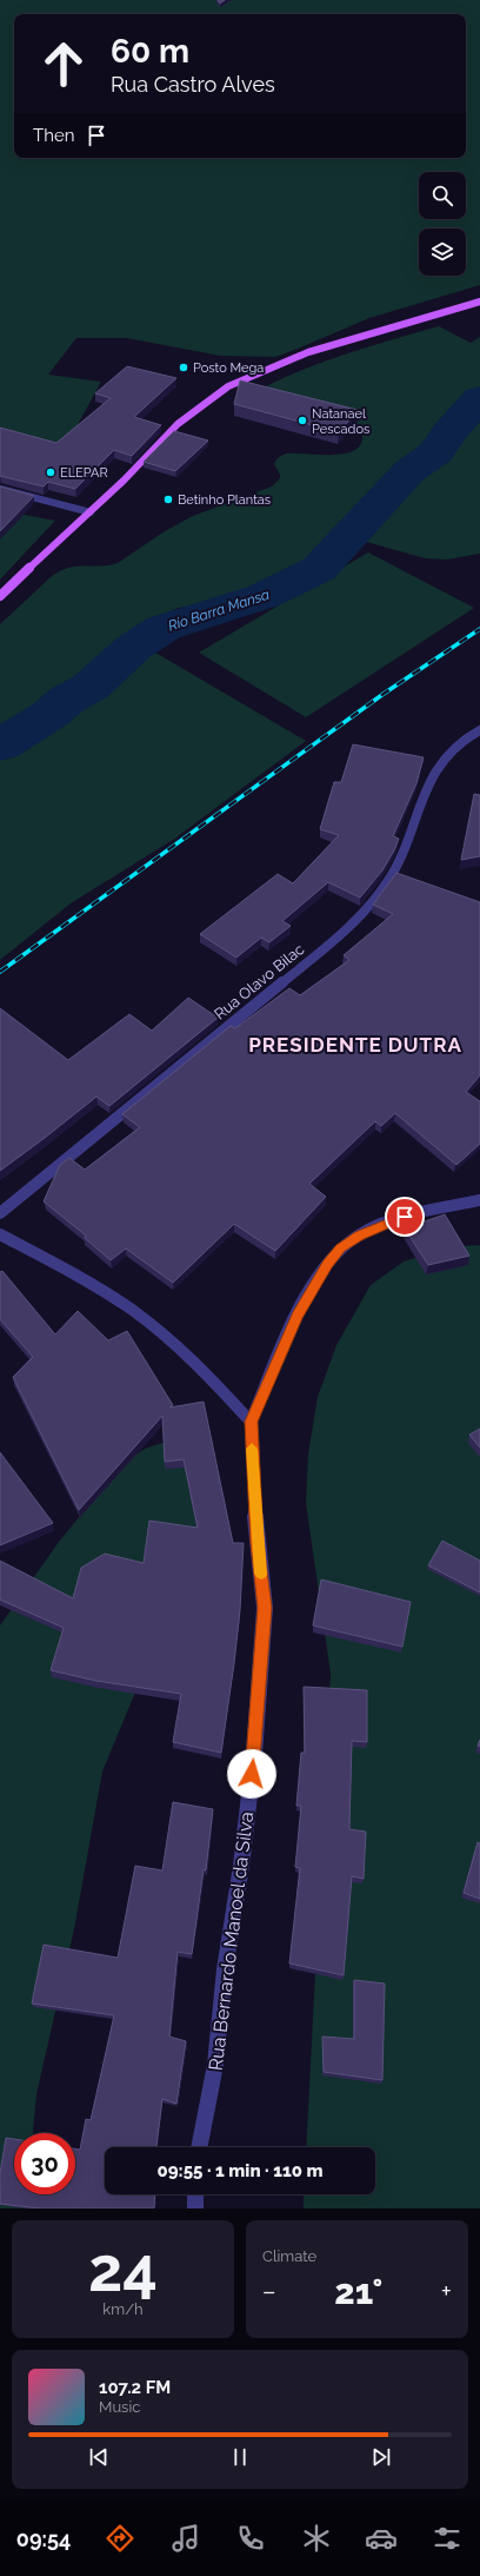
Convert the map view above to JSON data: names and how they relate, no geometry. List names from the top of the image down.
{
  "streets": {
    "street": ["Rua Olavo Bilac", "Rua Bernardo Manoel da Silva"]
  },
  "districts": ["PRESIDENTE DUTRA"],
  "water": ["Rio Barra Mansa"],
  "places": [
    "Posto Mega",
    "Natanael Pescados",
    "ELEPAR",
    "Betinho Plantas"
  ],
  "page": {
    "turn": ["60 m", "Rua Castro Alves"],
    "then": "Then",
    "limit": "30",
    "trip": "09:55 · 1 min · 110 m",
    "tile": [
      ["24", "km/h"],
      "Climate"
    ],
    "heat": ["−", "21°", "+"],
    "song": ["107.2 FM", "Music"],
    "tabs": "09:54"
  }
}
